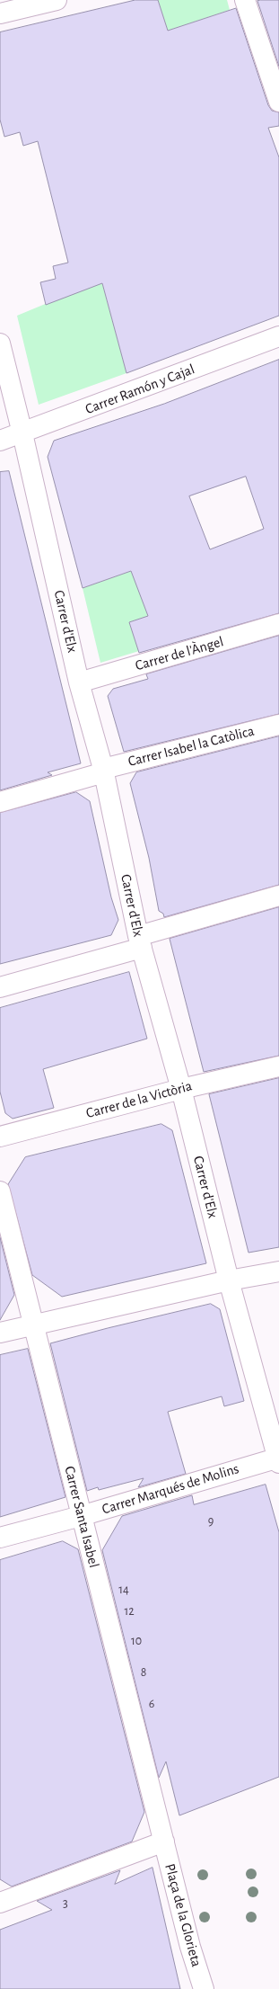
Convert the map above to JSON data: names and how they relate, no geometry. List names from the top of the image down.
{
  "streets": {
    "street": [
      "Carrer Ramón y Cajal",
      "Carrer d'Elx",
      "Carrer de l'Àngel",
      "Carrer Isabel la Catòlica",
      "Carrer de la Victòria",
      "Carrer Marqués de Molins",
      "Carrer Santa Isabel",
      "Plaça de la Glorieta"
    ]
  },
  "crossings": [
    ["Carrer Ramón y Cajal", "Carrer d'Elx"],
    ["Carrer d'Elx", "Carrer de l'Àngel"],
    ["Carrer d'Elx", "Carrer Isabel la Catòlica"],
    ["Carrer d'Elx", "Carrer de la Victòria"],
    ["Carrer d'Elx", "Carrer Marqués de Molins"],
    ["Carrer Marqués de Molins", "Carrer Santa Isabel"],
    ["Carrer Santa Isabel", "Plaça de la Glorieta"]
  ],
  "house_numbers": [
    "9",
    "14",
    "12",
    "10",
    "8",
    "6",
    "3"
  ]
}
